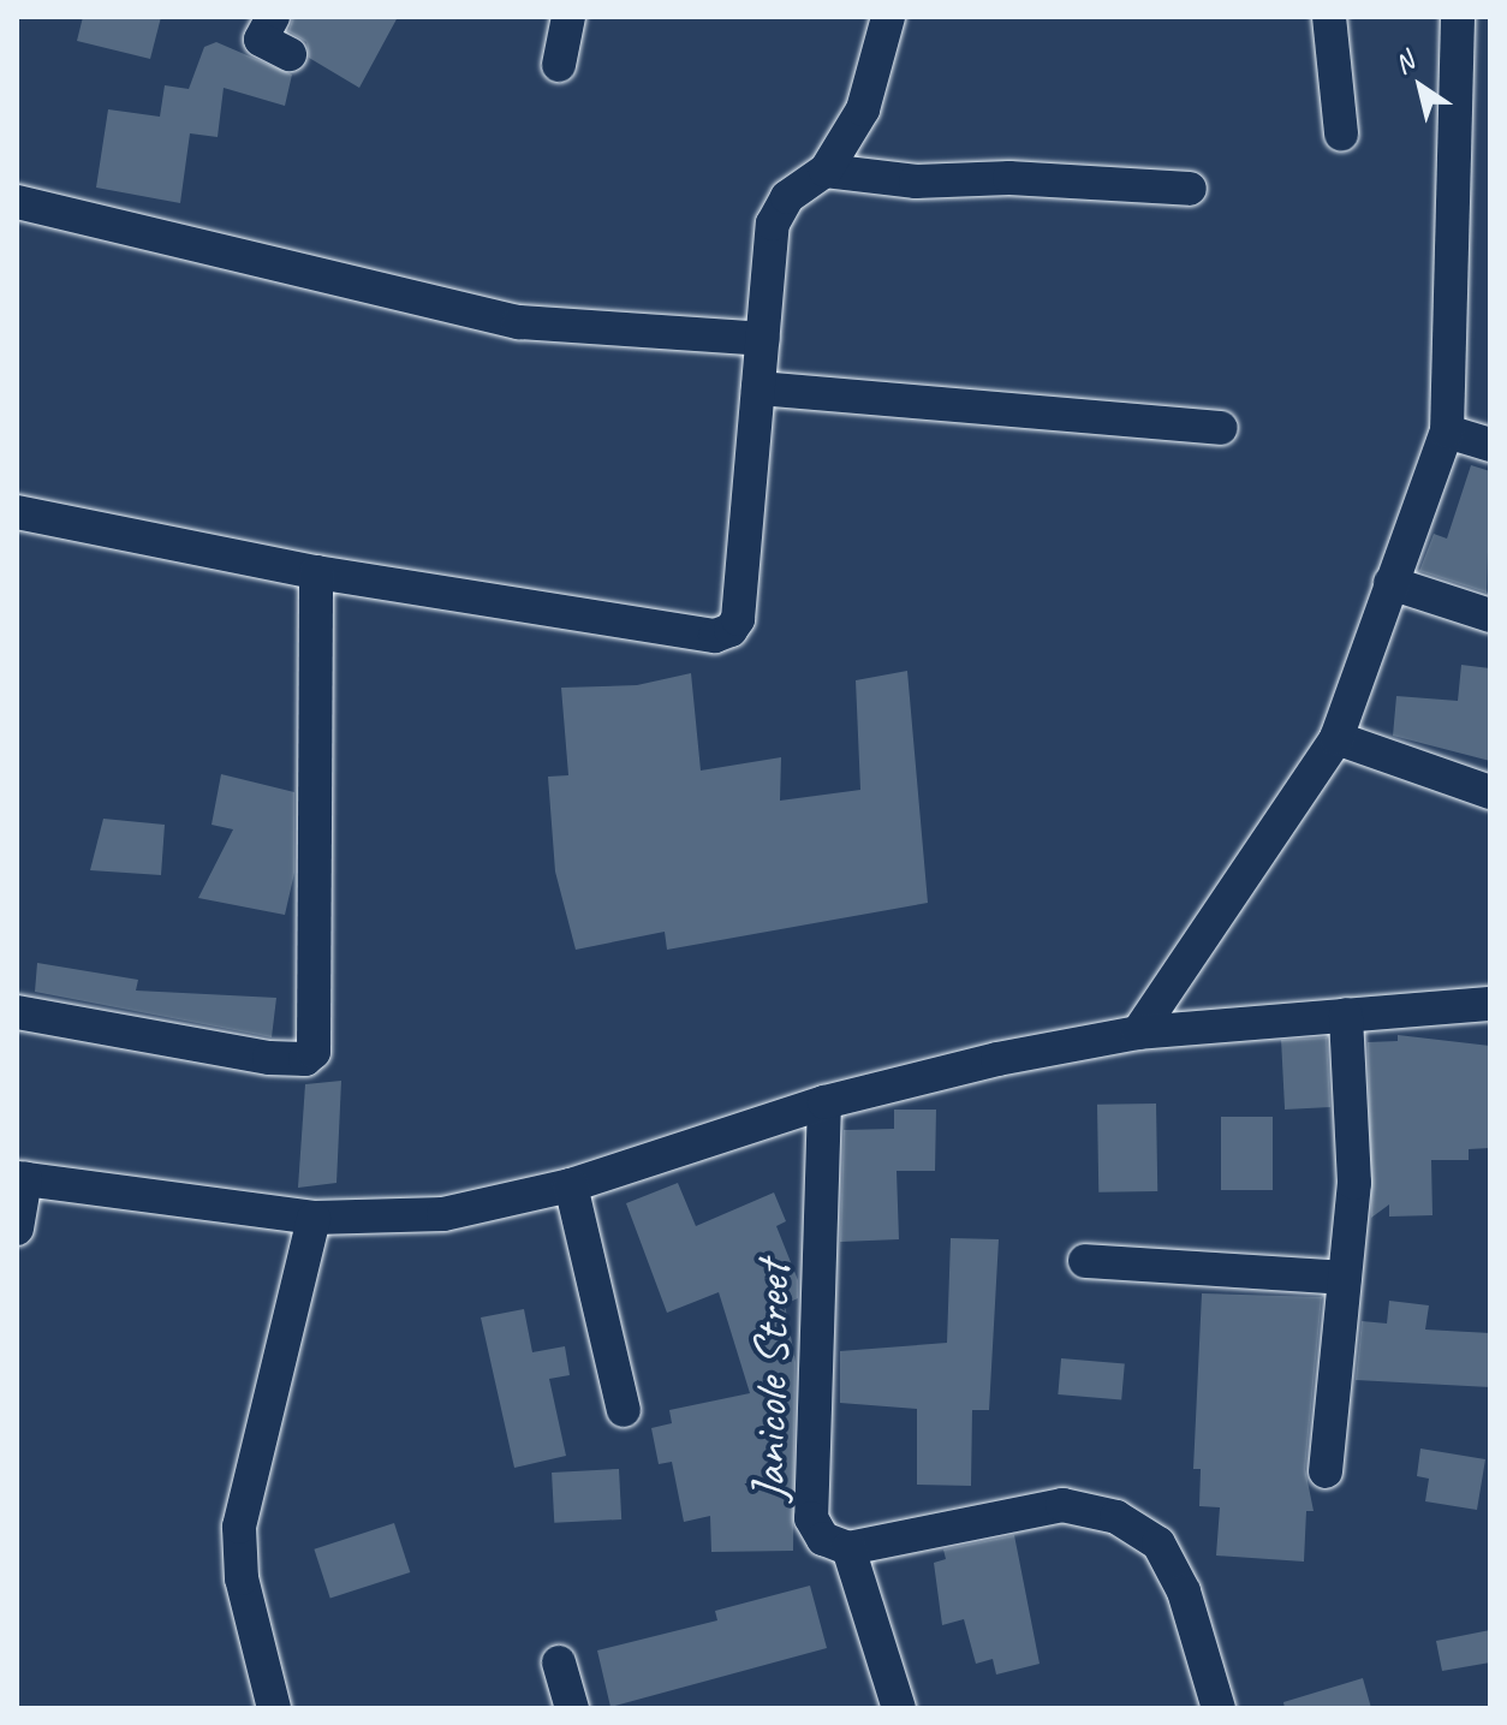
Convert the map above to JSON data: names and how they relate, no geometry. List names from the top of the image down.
{
  "streets": {
    "street": ["Janicole Street"]
  },
  "north": "top left"
}
